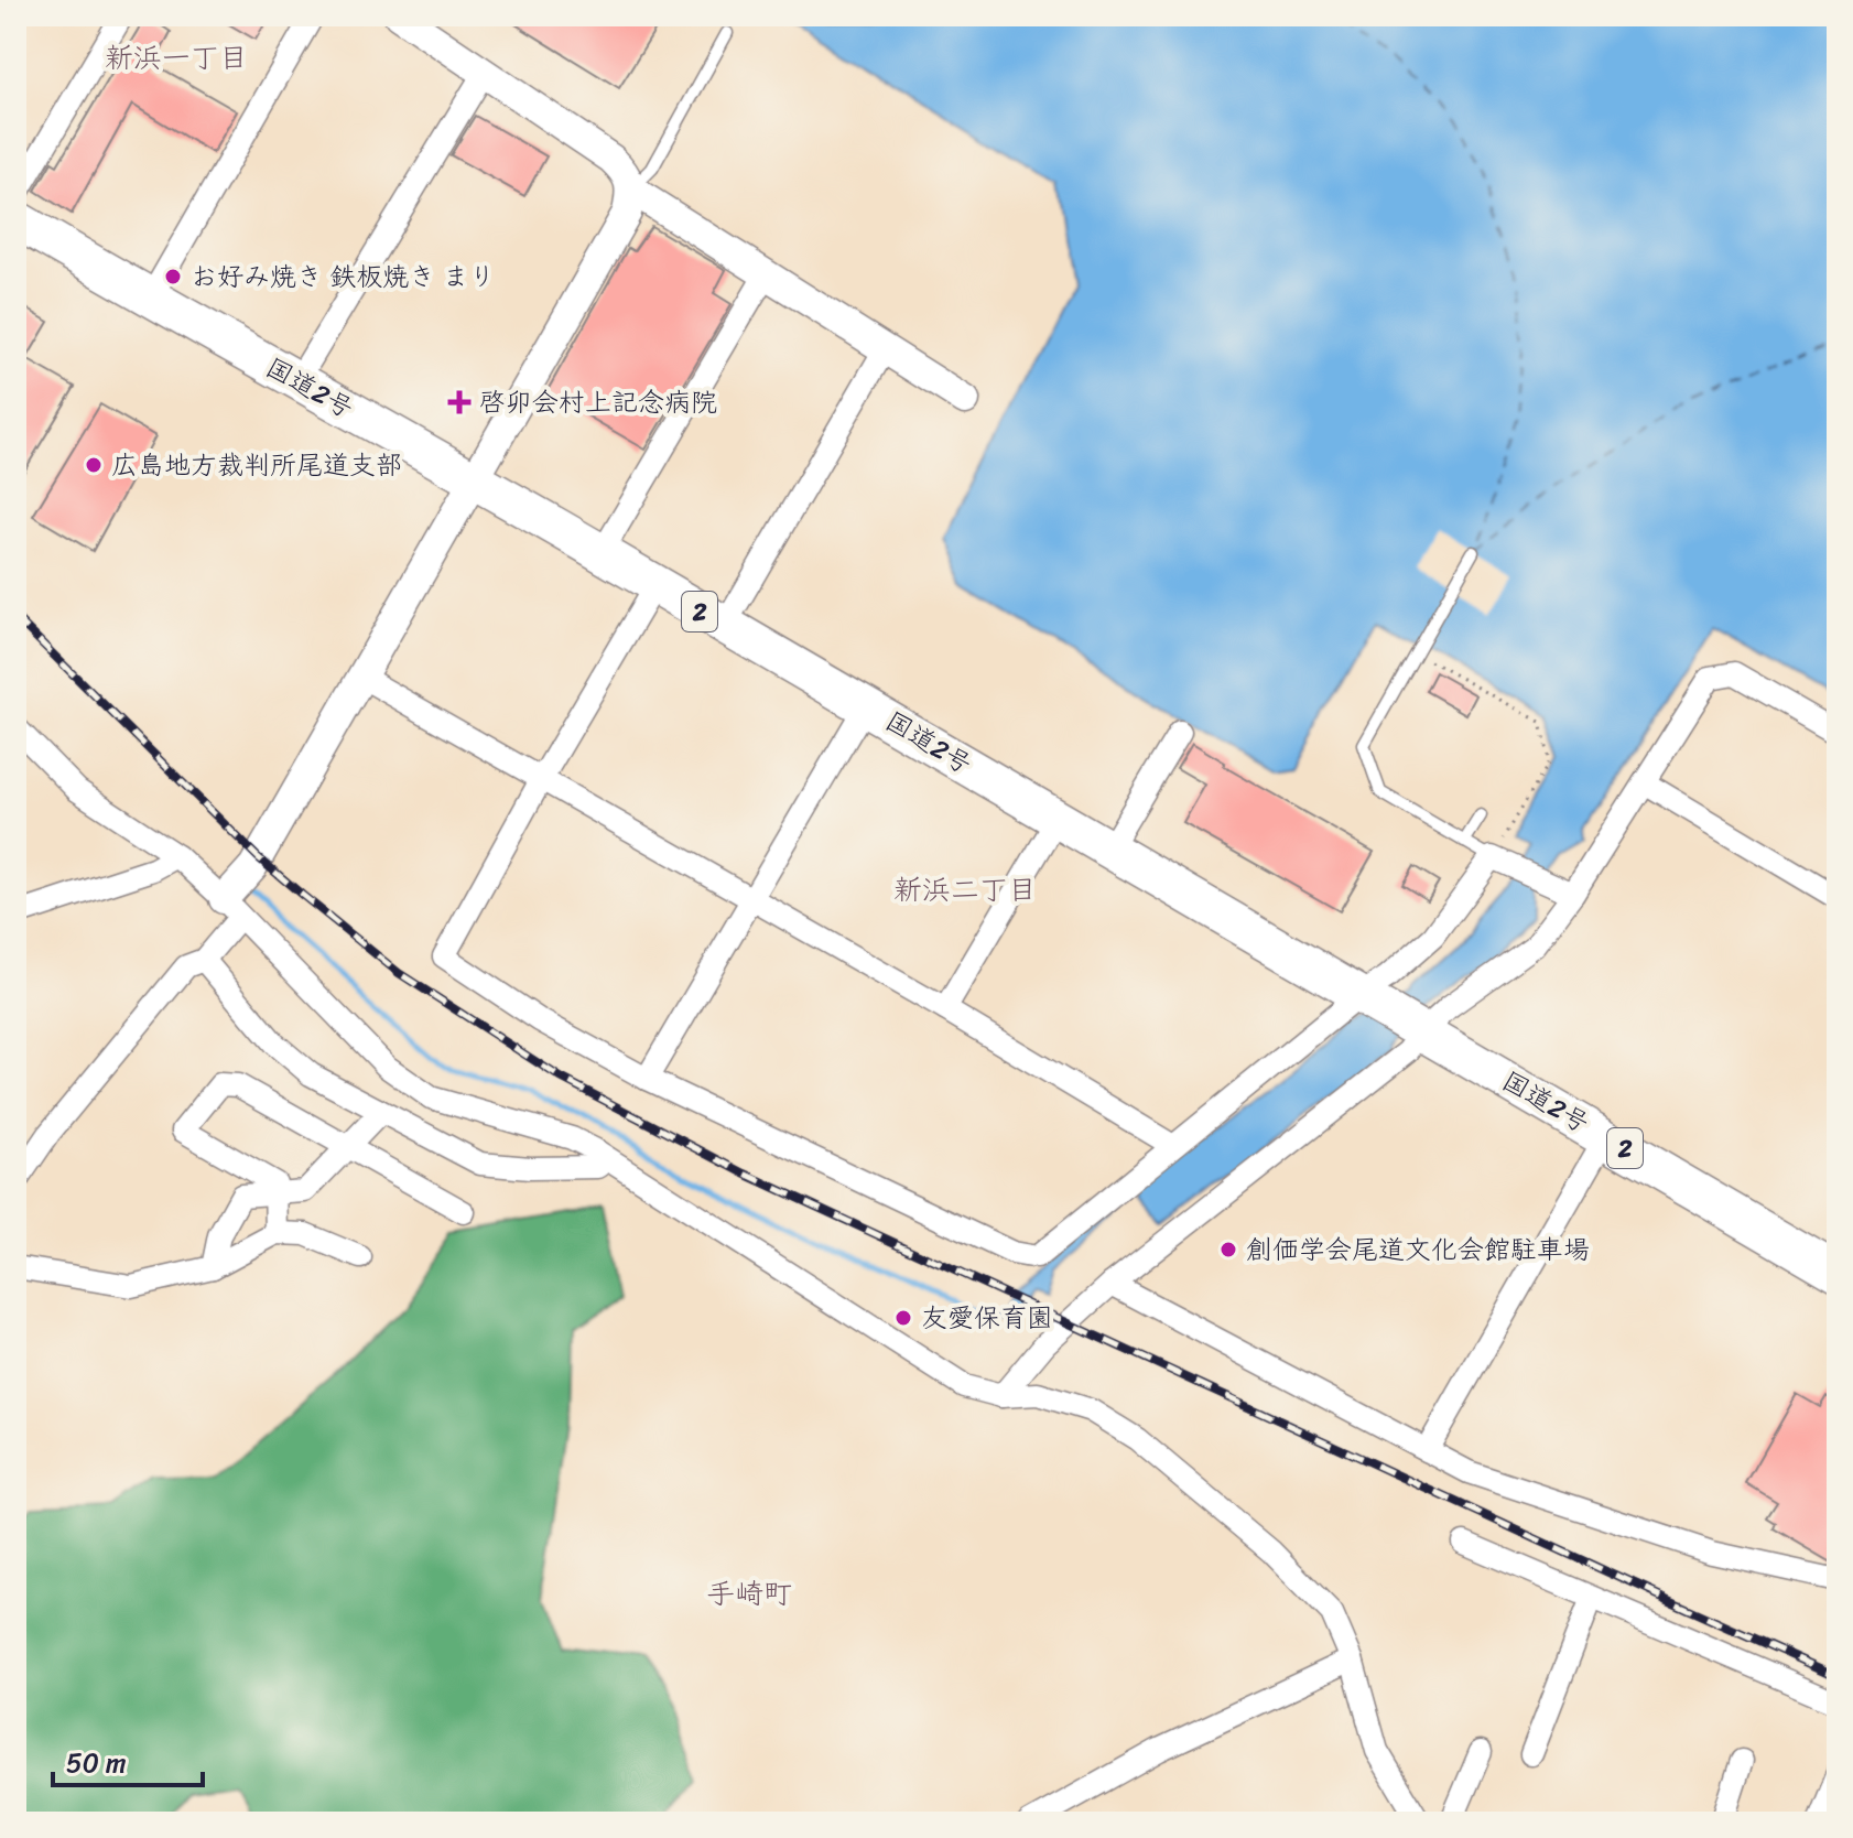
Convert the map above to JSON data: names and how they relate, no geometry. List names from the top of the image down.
{
  "streets": {
    "highway": ["国道2号", "2"]
  },
  "districts": ["新浜一丁目", "新浜二丁目", "手崎町"],
  "places": {
    "other": [
      "お好み焼き 鉄板焼き まり",
      "広島地方裁判所尾道支部",
      "創価学会尾道文化会館駐車場",
      "友愛保育園"
    ],
    "health": ["啓卯会村上記念病院"]
  },
  "scale_bar": "50 m"
}
